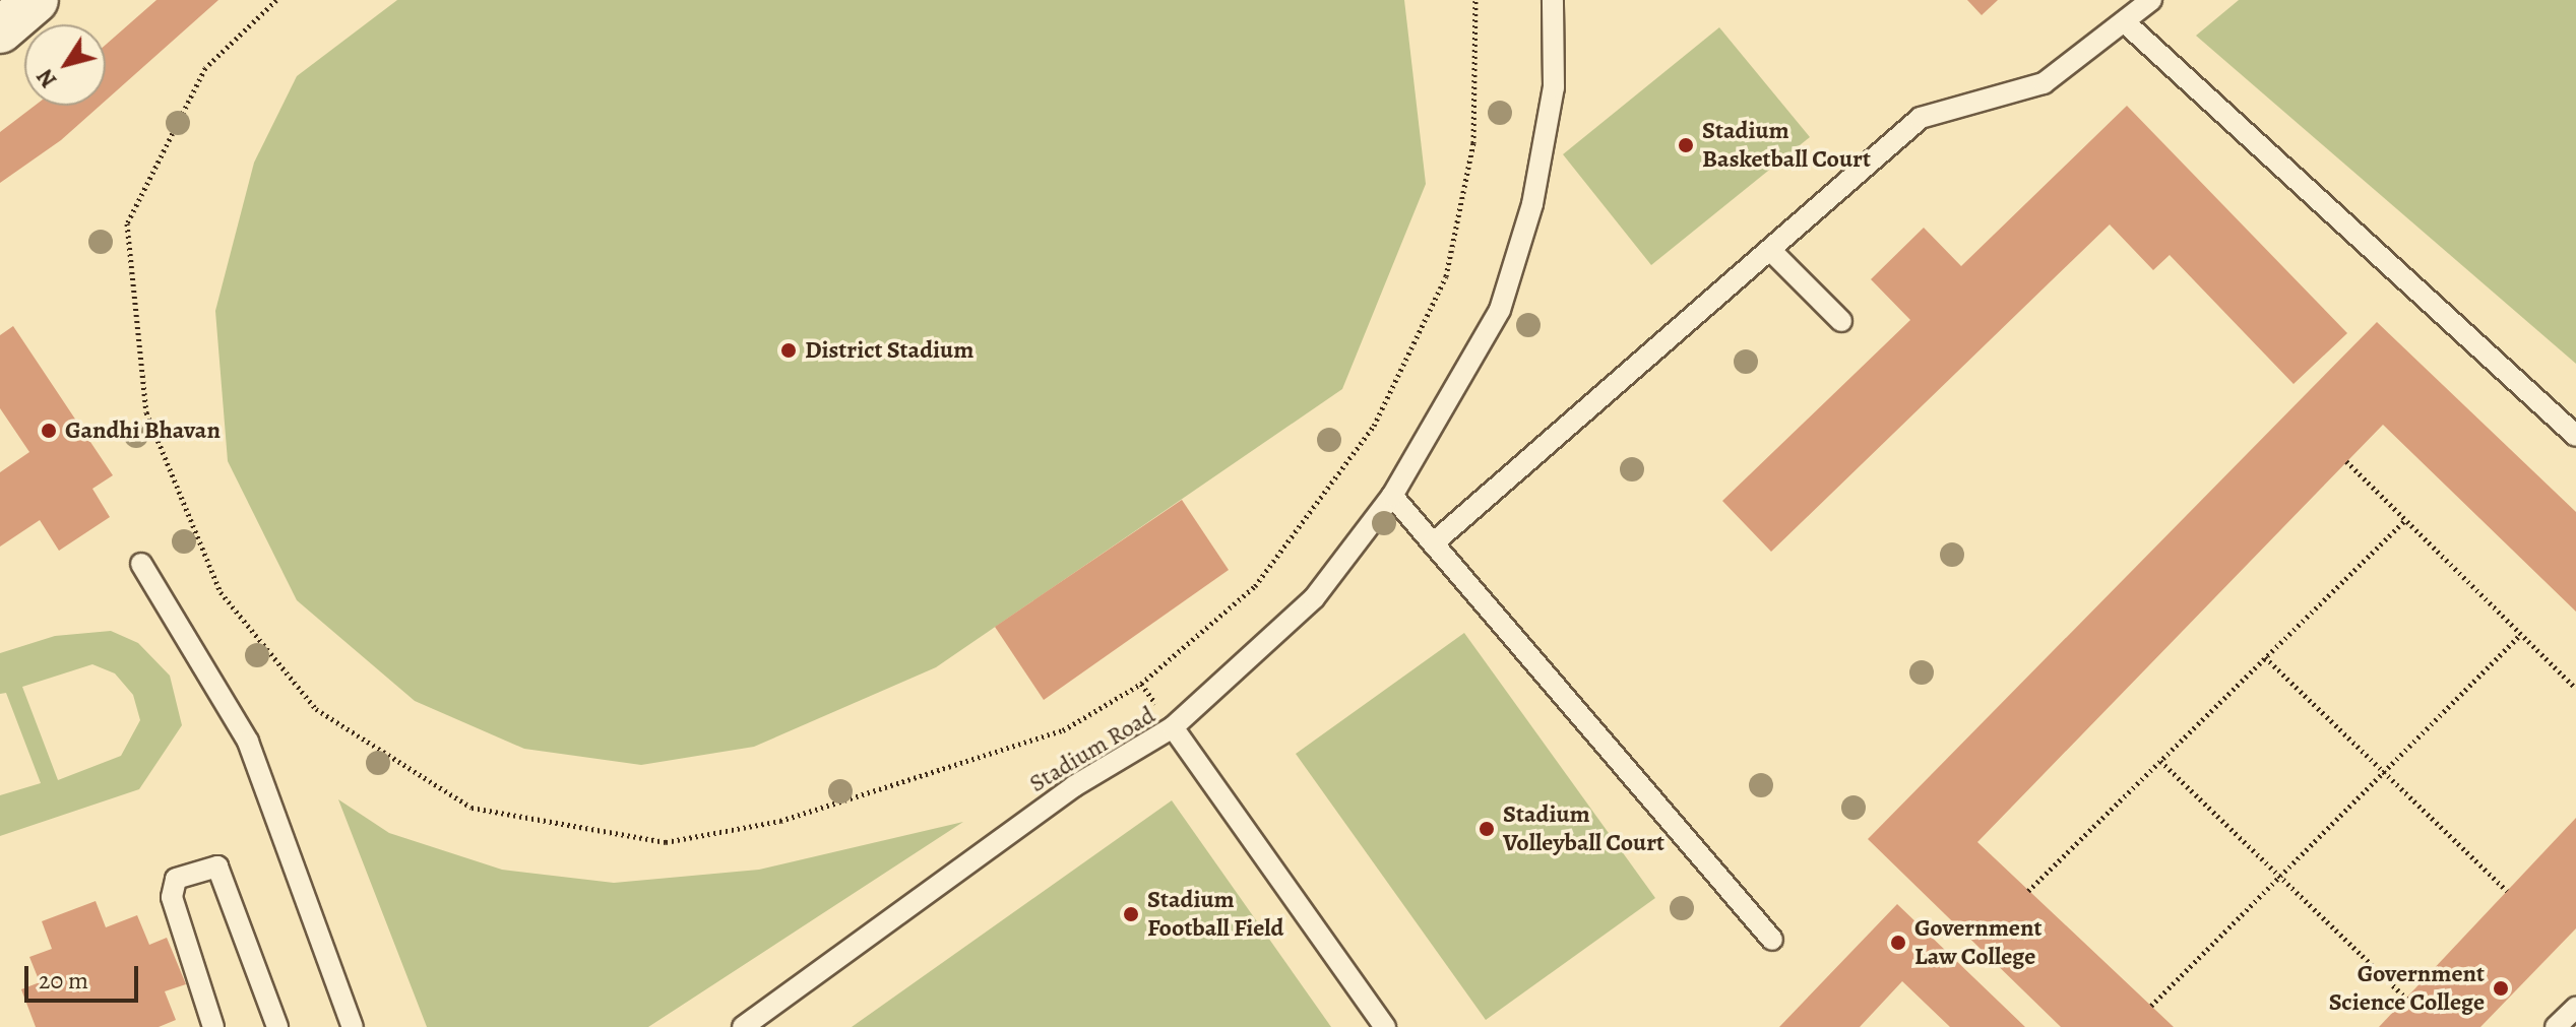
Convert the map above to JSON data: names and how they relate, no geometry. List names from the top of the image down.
{
  "streets": {
    "lane": ["Stadium Road"]
  },
  "places": [
    "Stadium Basketball Court",
    "District Stadium",
    "Gandhi Bhavan",
    "Stadium Volleyball Court",
    "Stadium Football Field",
    "Government Law College",
    "Government Science College"
  ],
  "scale_bar": "20 m",
  "north": "bottom left"
}
